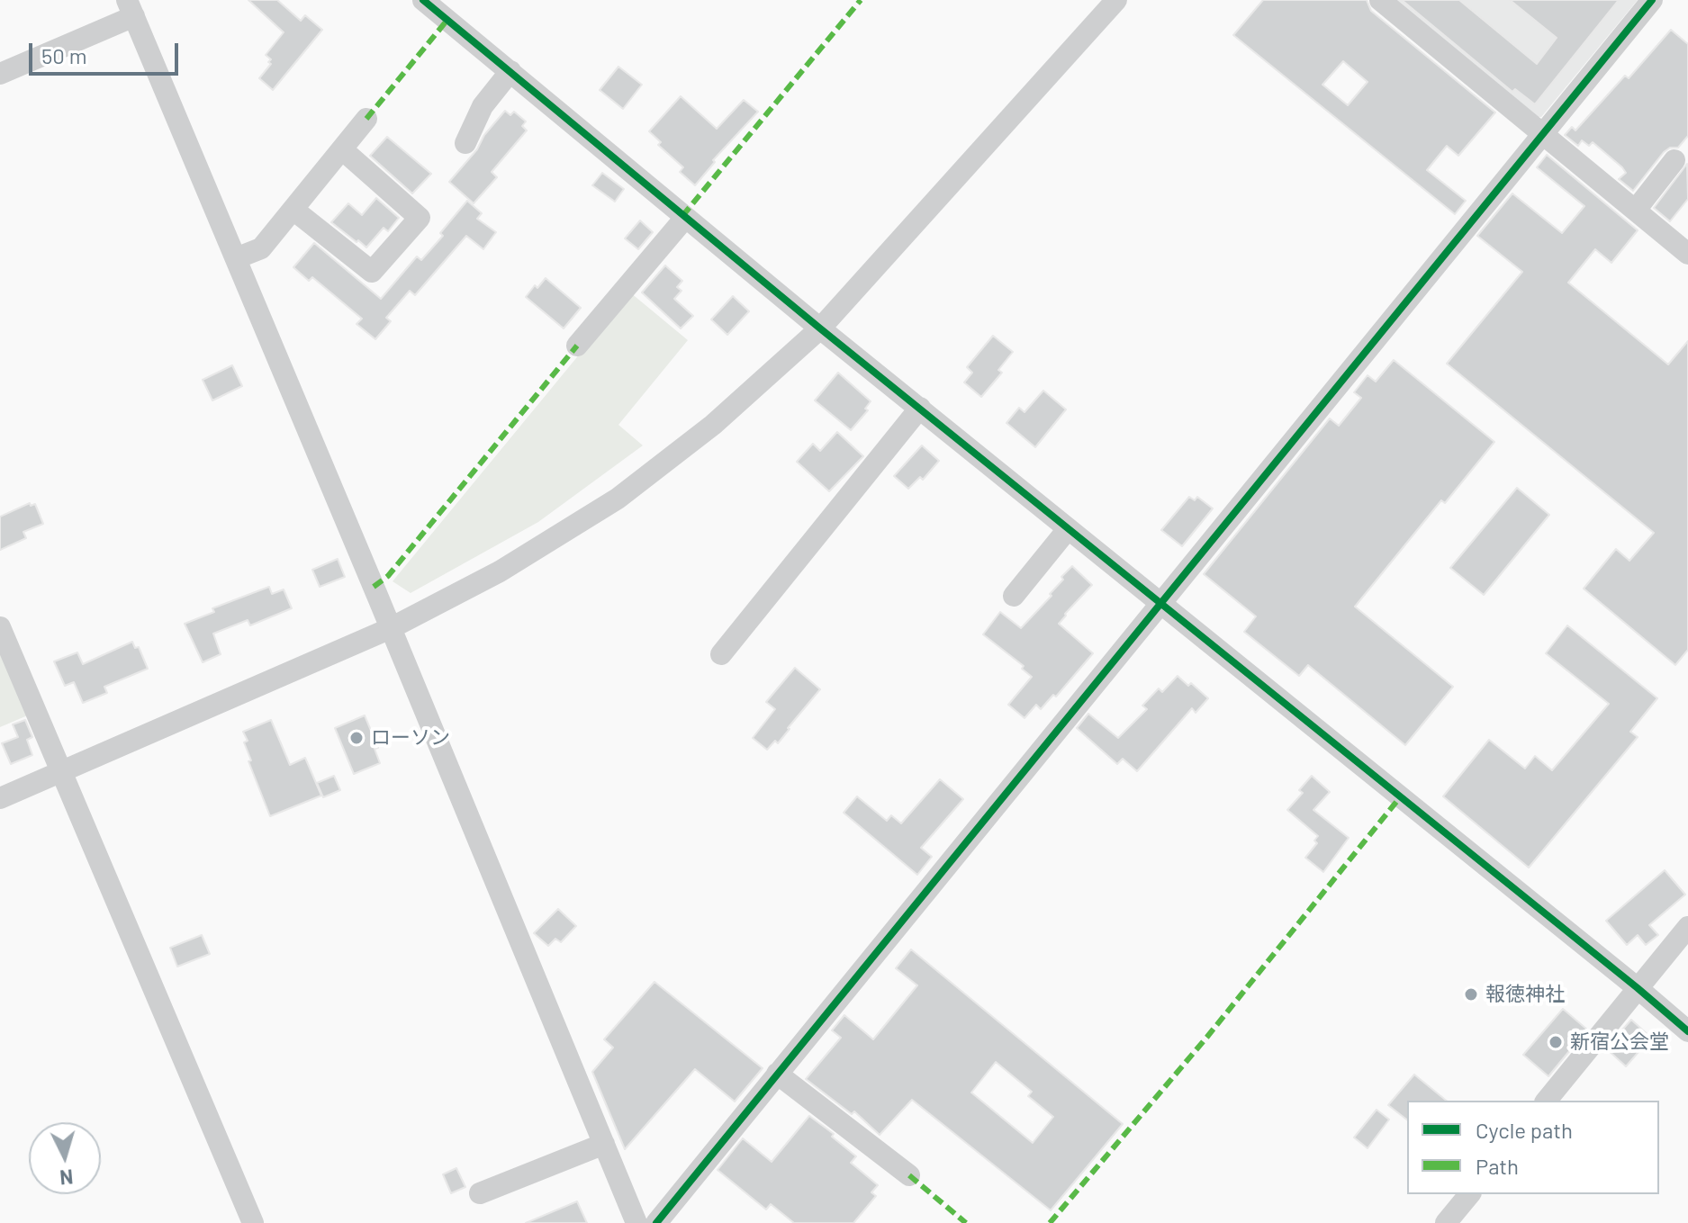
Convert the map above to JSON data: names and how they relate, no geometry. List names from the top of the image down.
{
  "places": ["ローソン", "報徳神社", "新宿公会堂"],
  "legend": ["Cycle path", "Path"],
  "scale_bar": "50 m",
  "north": "bottom"
}
